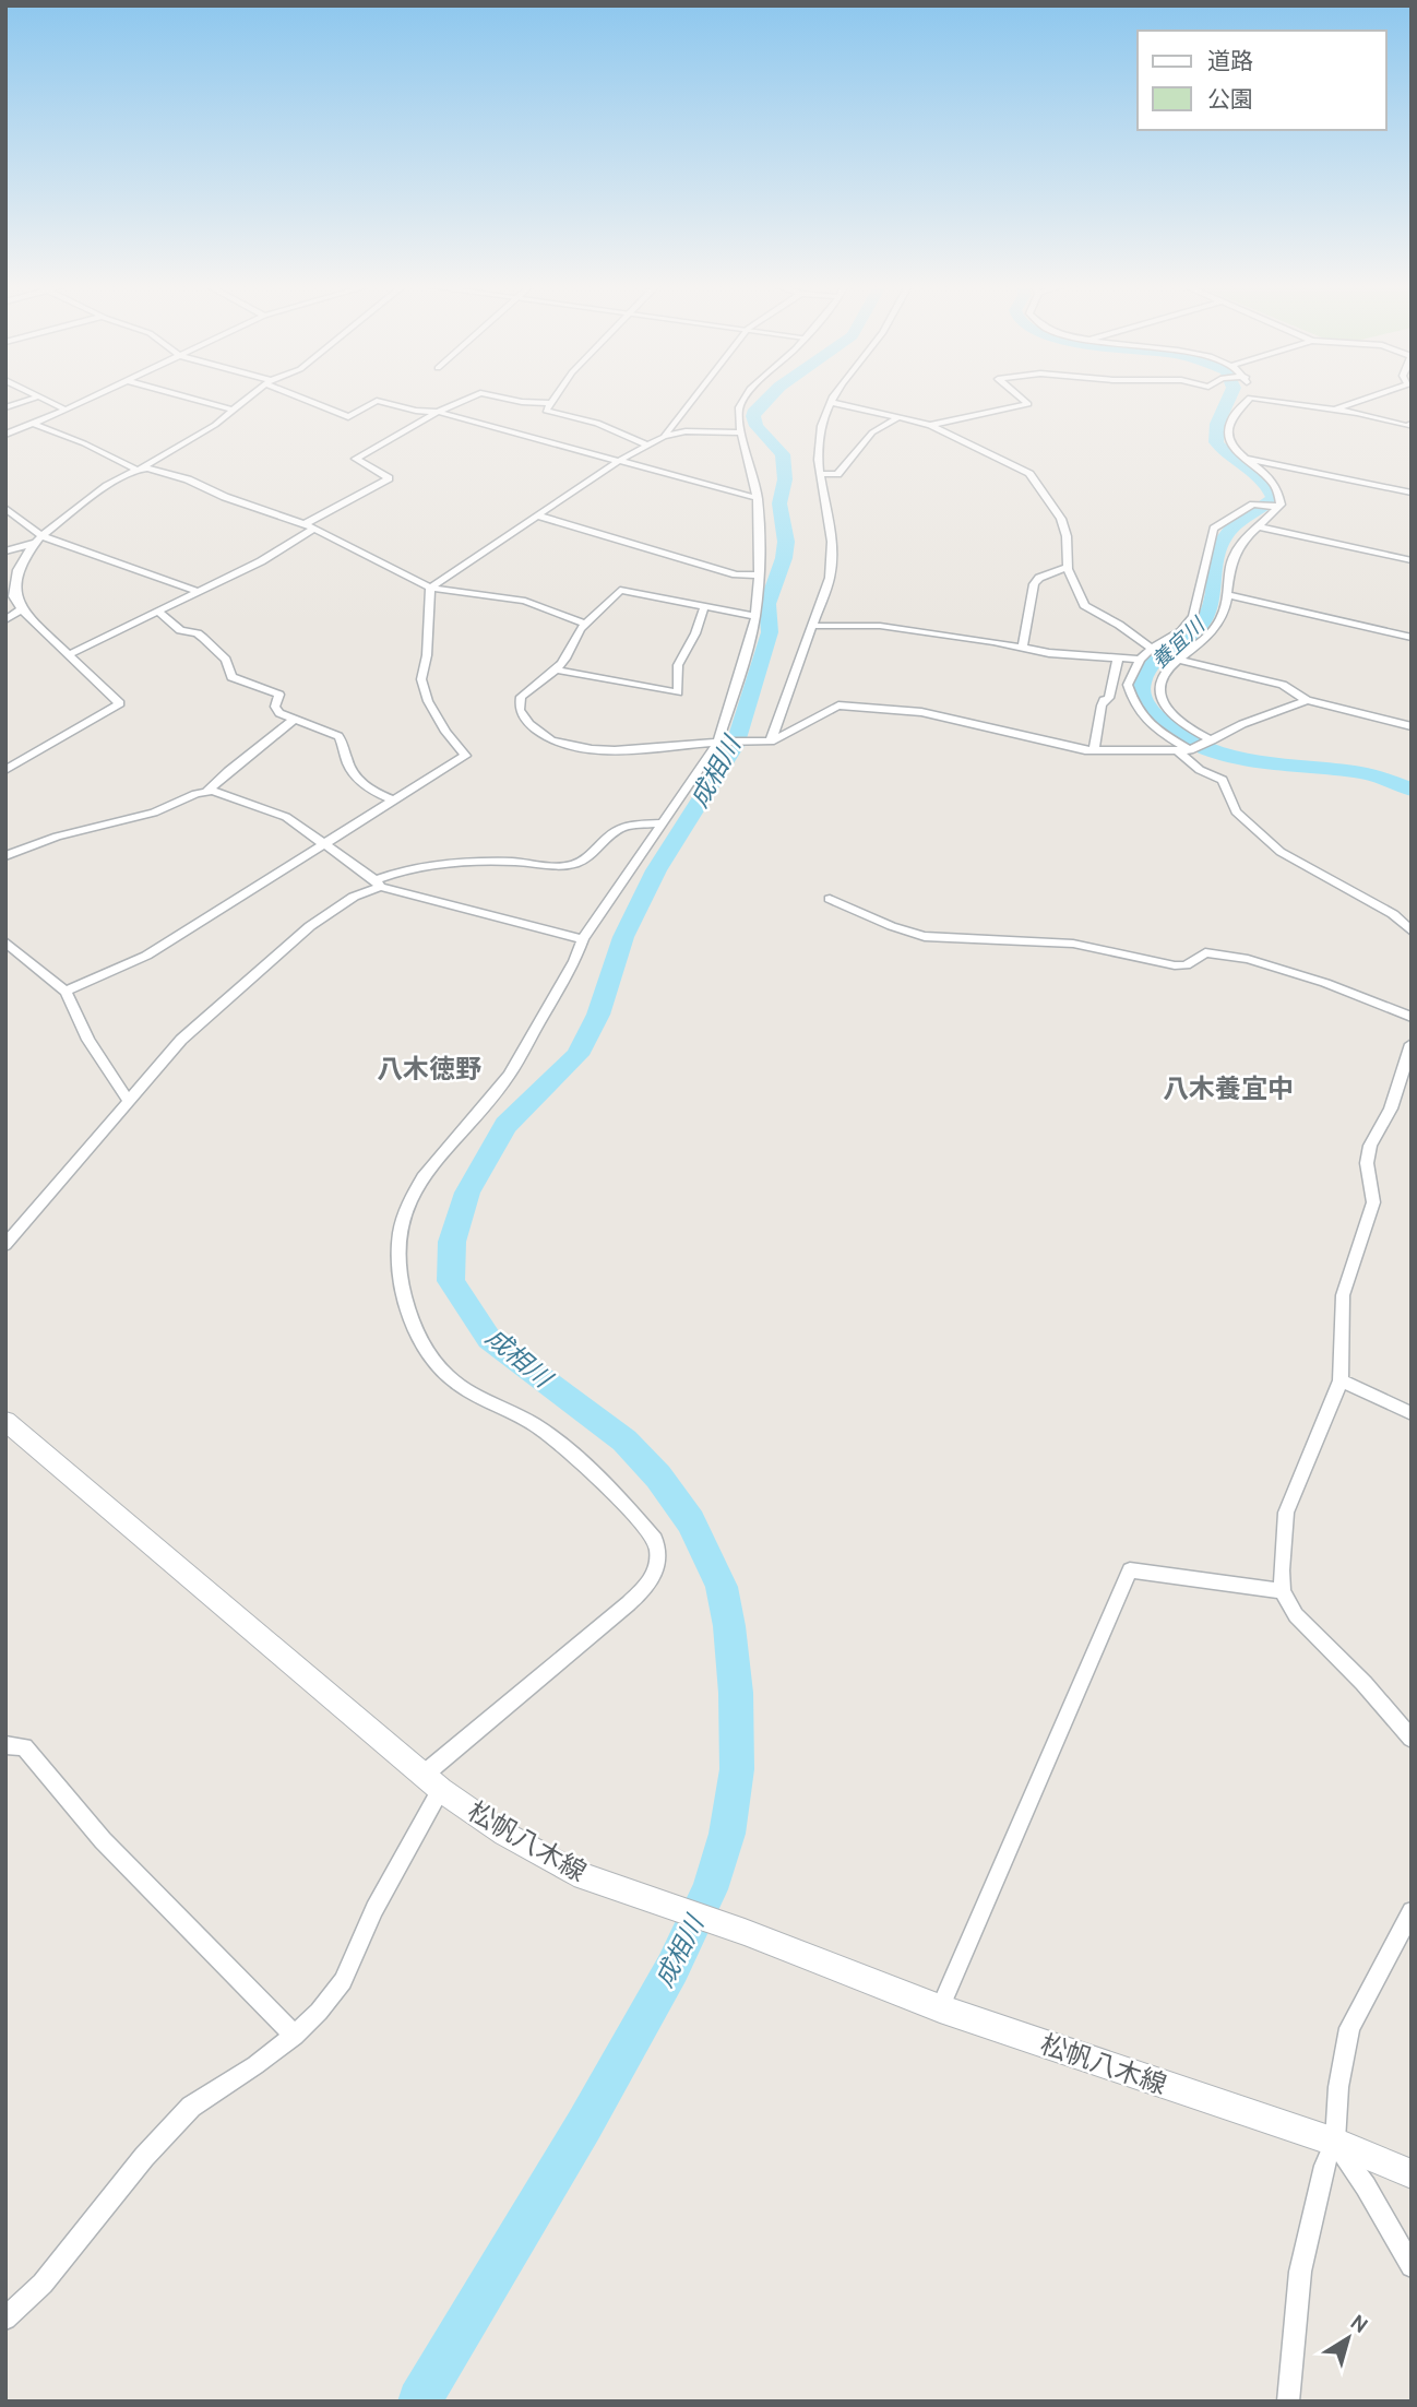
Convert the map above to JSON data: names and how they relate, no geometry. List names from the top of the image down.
{
  "streets": {
    "main road": ["松帆八木線"]
  },
  "districts": ["八木徳野", "八木養宜中"],
  "water": ["養宜川", "成相川"],
  "legend": ["道路", "公園"],
  "north": "top right"
}
